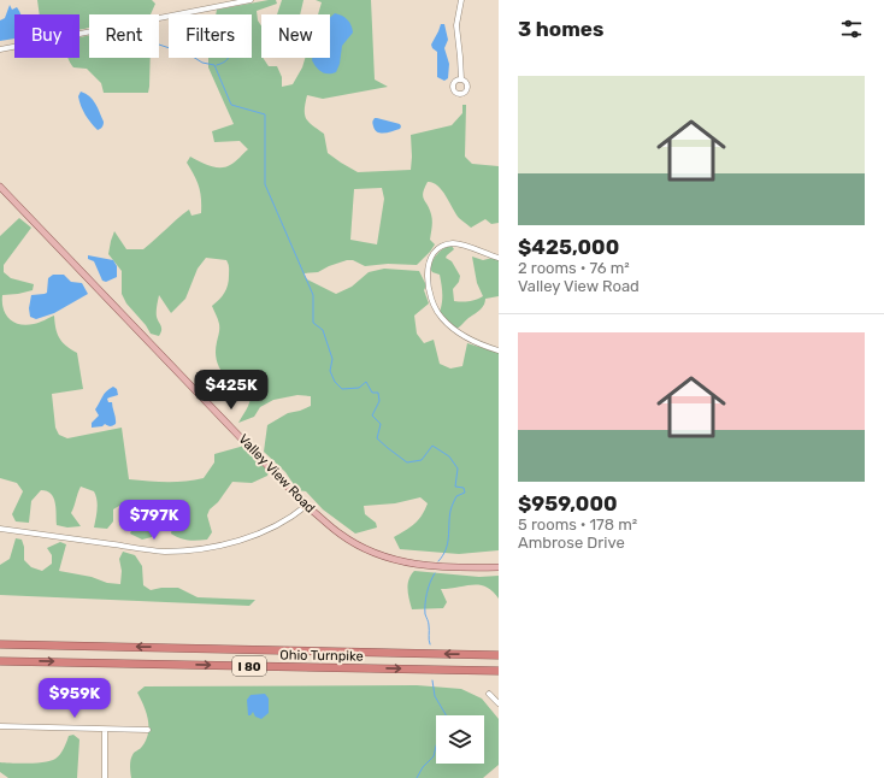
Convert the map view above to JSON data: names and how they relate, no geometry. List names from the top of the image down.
{
  "streets": {
    "highway": ["Ohio Turnpike", "I 80"],
    "main road": ["Valley View Road"]
  },
  "page": {
    "heading": "3 homes",
    "chip": [
      "Buy",
      "Rent",
      "Filters",
      "New"
    ],
    "list": [
      {
        "name": "$425,000",
        "note": "2 rooms · 76 m² · Valley View Road"
      },
      {
        "name": "$959,000",
        "note": "5 rooms · 178 m² · Ambrose Drive"
      }
    ],
    "price": ["$425K", "$797K", "$959K"]
  }
}
